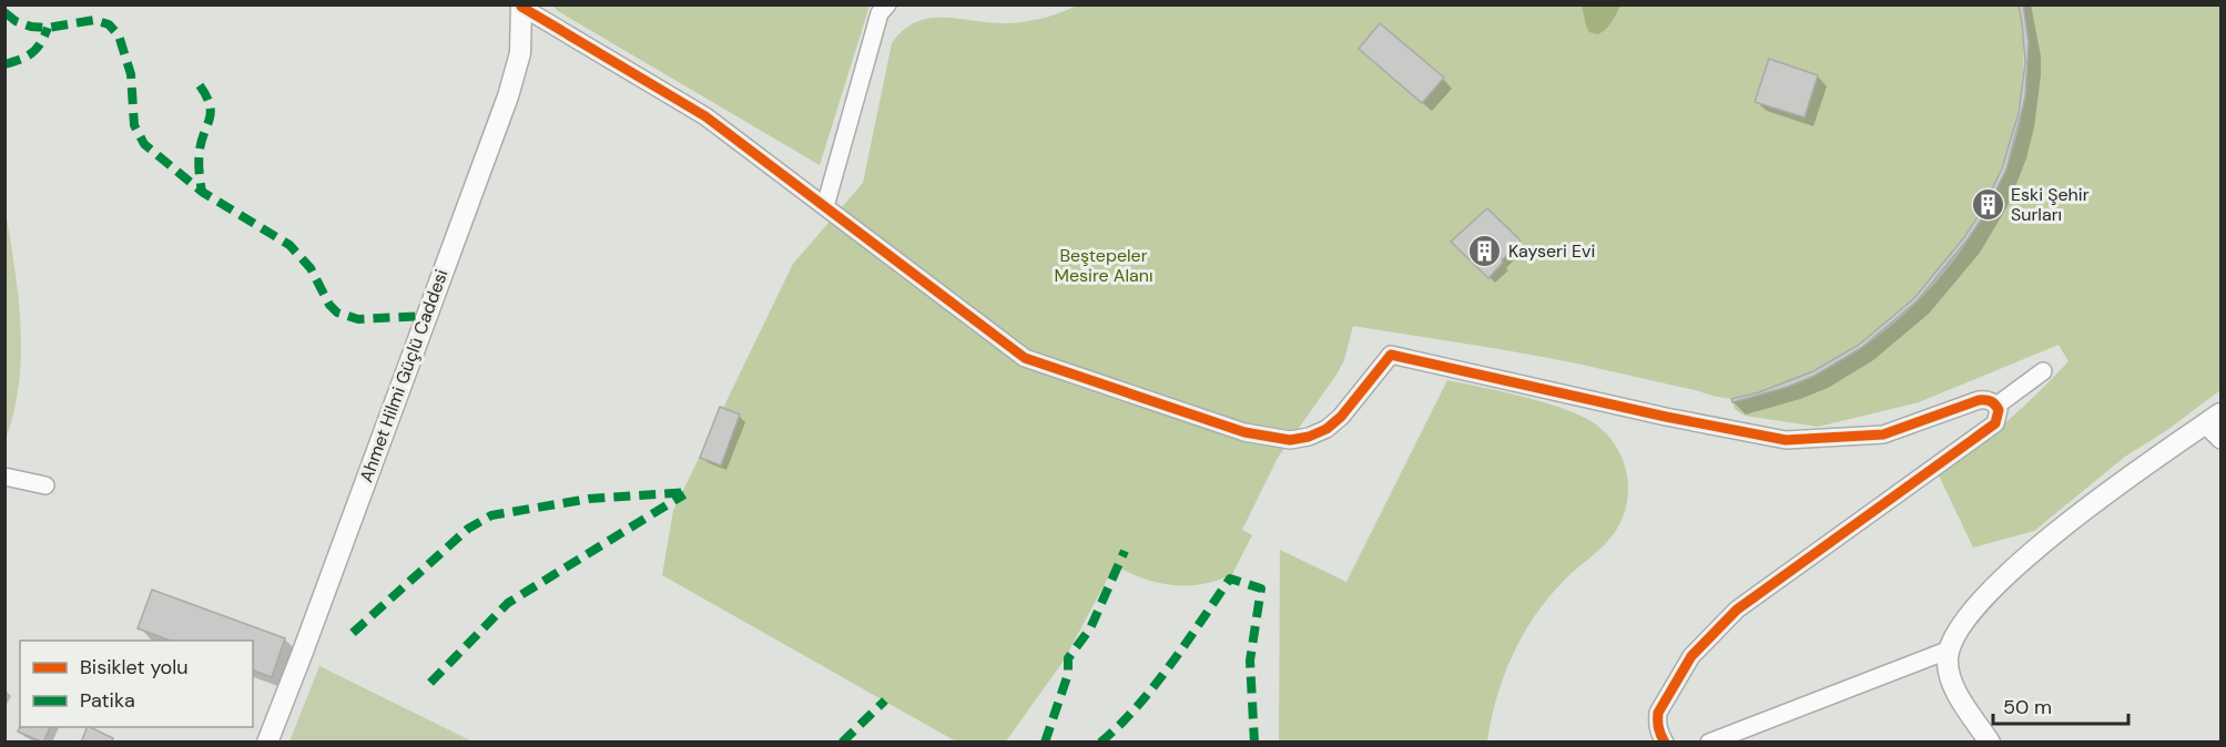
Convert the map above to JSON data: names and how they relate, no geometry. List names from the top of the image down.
{
  "streets": {
    "street": ["Ahmet Hilmi Güçlü Caddesi"]
  },
  "parks": ["Beştepeler Mesire Alanı"],
  "places": {
    "building": ["Eski Şehir Surları", "Kayseri Evi"]
  },
  "legend": ["Bisiklet yolu", "Patika"],
  "scale_bar": "50 m"
}
